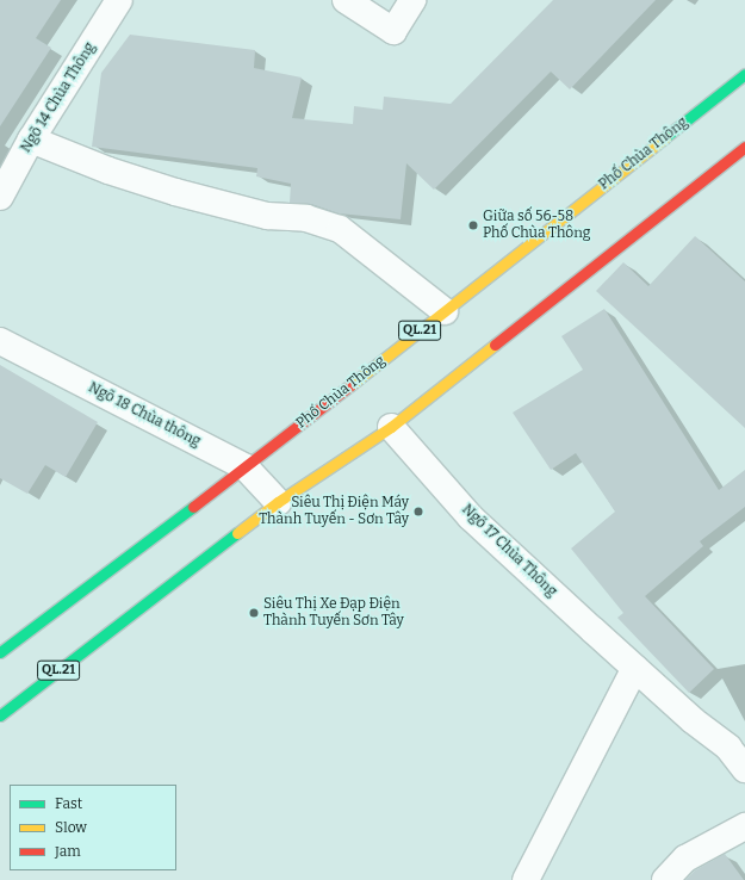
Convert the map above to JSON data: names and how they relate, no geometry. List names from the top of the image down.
{
  "streets": {
    "highway": ["Phố Chùa Thông", "QL.21"],
    "street": ["Ngõ 14 Chùa Thông", "Ngõ 18 Chùa thông", "Ngõ 17 Chùa Thông"]
  },
  "crossings": [
    ["Phố Chùa Thông", "Ngõ 18 Chùa thông"],
    ["QL.21", "Ngõ 18 Chùa thông"],
    ["QL.21", "Ngõ 17 Chùa Thông"]
  ],
  "places": ["Giữa số 56-58 Phố Chùa Thông", "Siêu Thị Điện Máy Thành Tuyến - Sơn Tây", "Siêu Thị Xe Đạp Điện Thành Tuyến Sơn Tây"],
  "legend": ["Fast", "Slow", "Jam"]
}
